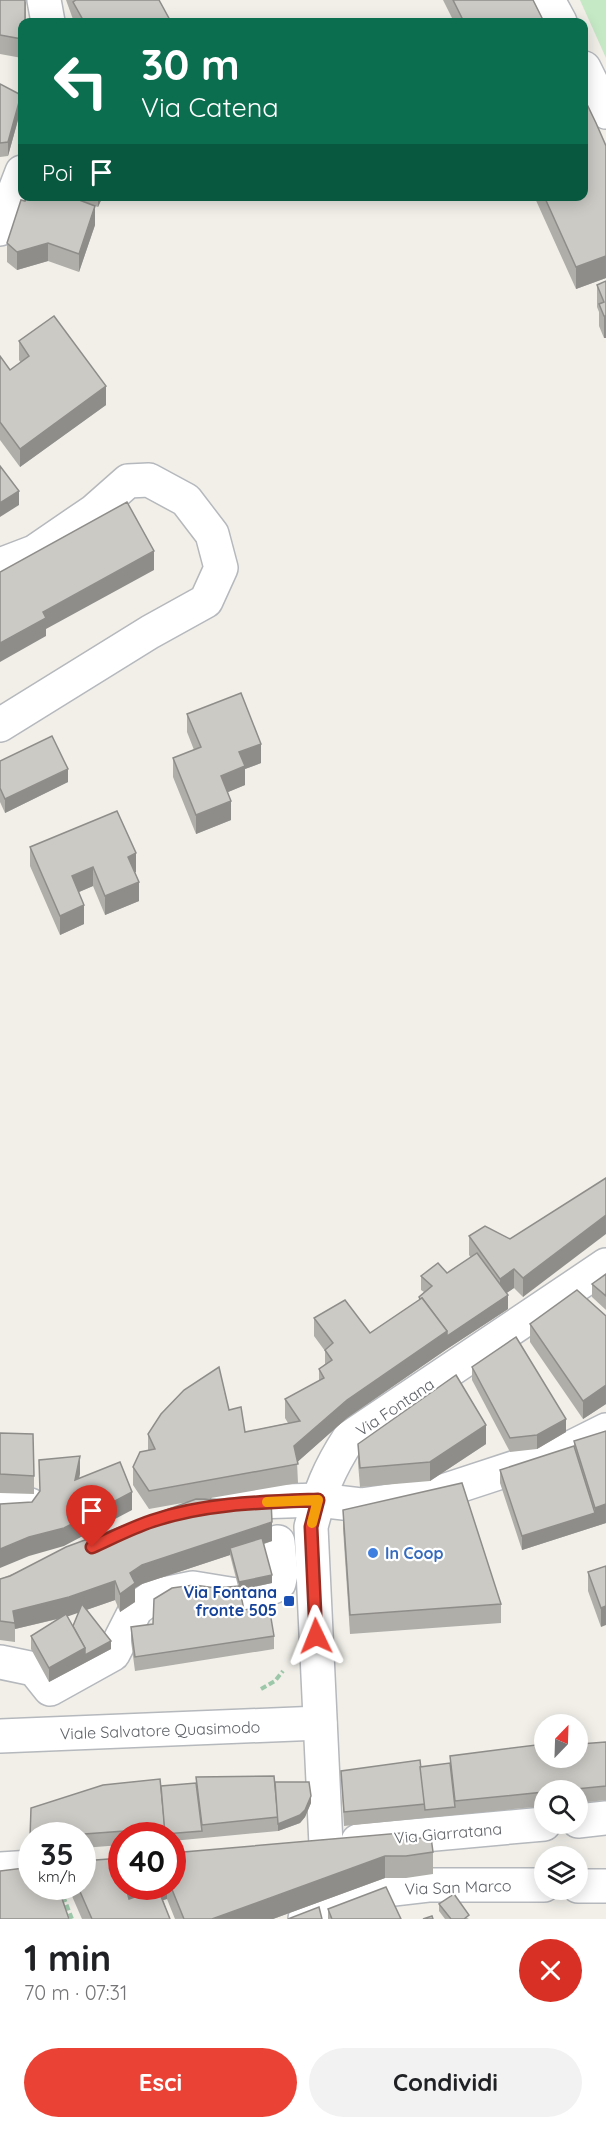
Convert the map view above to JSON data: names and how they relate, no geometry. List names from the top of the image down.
{
  "streets": {
    "street": [
      "Via Fontana",
      "Viale Salvatore Quasimodo",
      "Via Giarratana",
      "Via San Marco"
    ]
  },
  "crossings": [
    ["Via Fontana", "Viale Salvatore Quasimodo"],
    ["Via Fontana", "Via Giarratana"]
  ],
  "places": {
    "other": ["In Coop"],
    "transit": ["Via Fontana fronte 505"]
  },
  "north": "top right",
  "page": {
    "turn": ["30 m", "Via Catena"],
    "then": "Poi",
    "speed": "35 km/h",
    "limit": "40",
    "heading": ["1 min", "70 m · 07:31"],
    "buttons": ["Esci", "Condividi"]
  }
}
